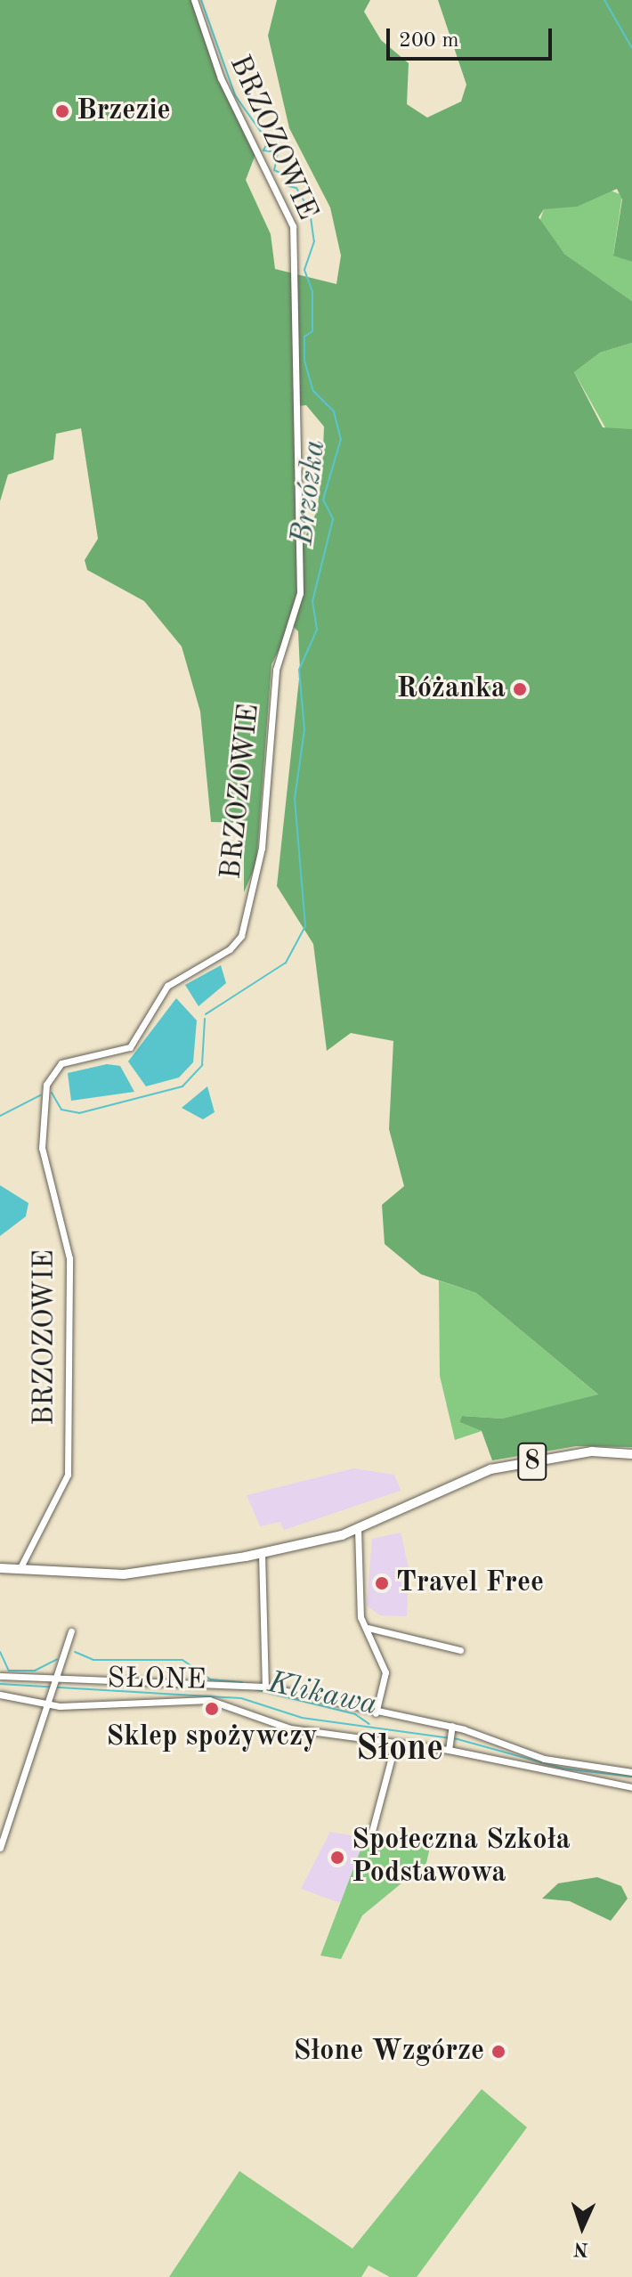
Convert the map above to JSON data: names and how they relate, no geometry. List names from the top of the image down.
{
  "streets": {
    "highway": ["8"],
    "street": ["BRZOZOWIE", "SŁONE"]
  },
  "crossings": [
    ["BRZOZOWIE", "8"]
  ],
  "districts": ["Słone"],
  "water": ["Brzózka", "Klikawa"],
  "places": [
    "Brzezie",
    "Różanka",
    "Travel Free",
    "Sklep spożywczy",
    "Społeczna Szkoła Podstawowa",
    "Słone Wzgórze"
  ],
  "scale_bar": "200 m",
  "north": "bottom"
}
